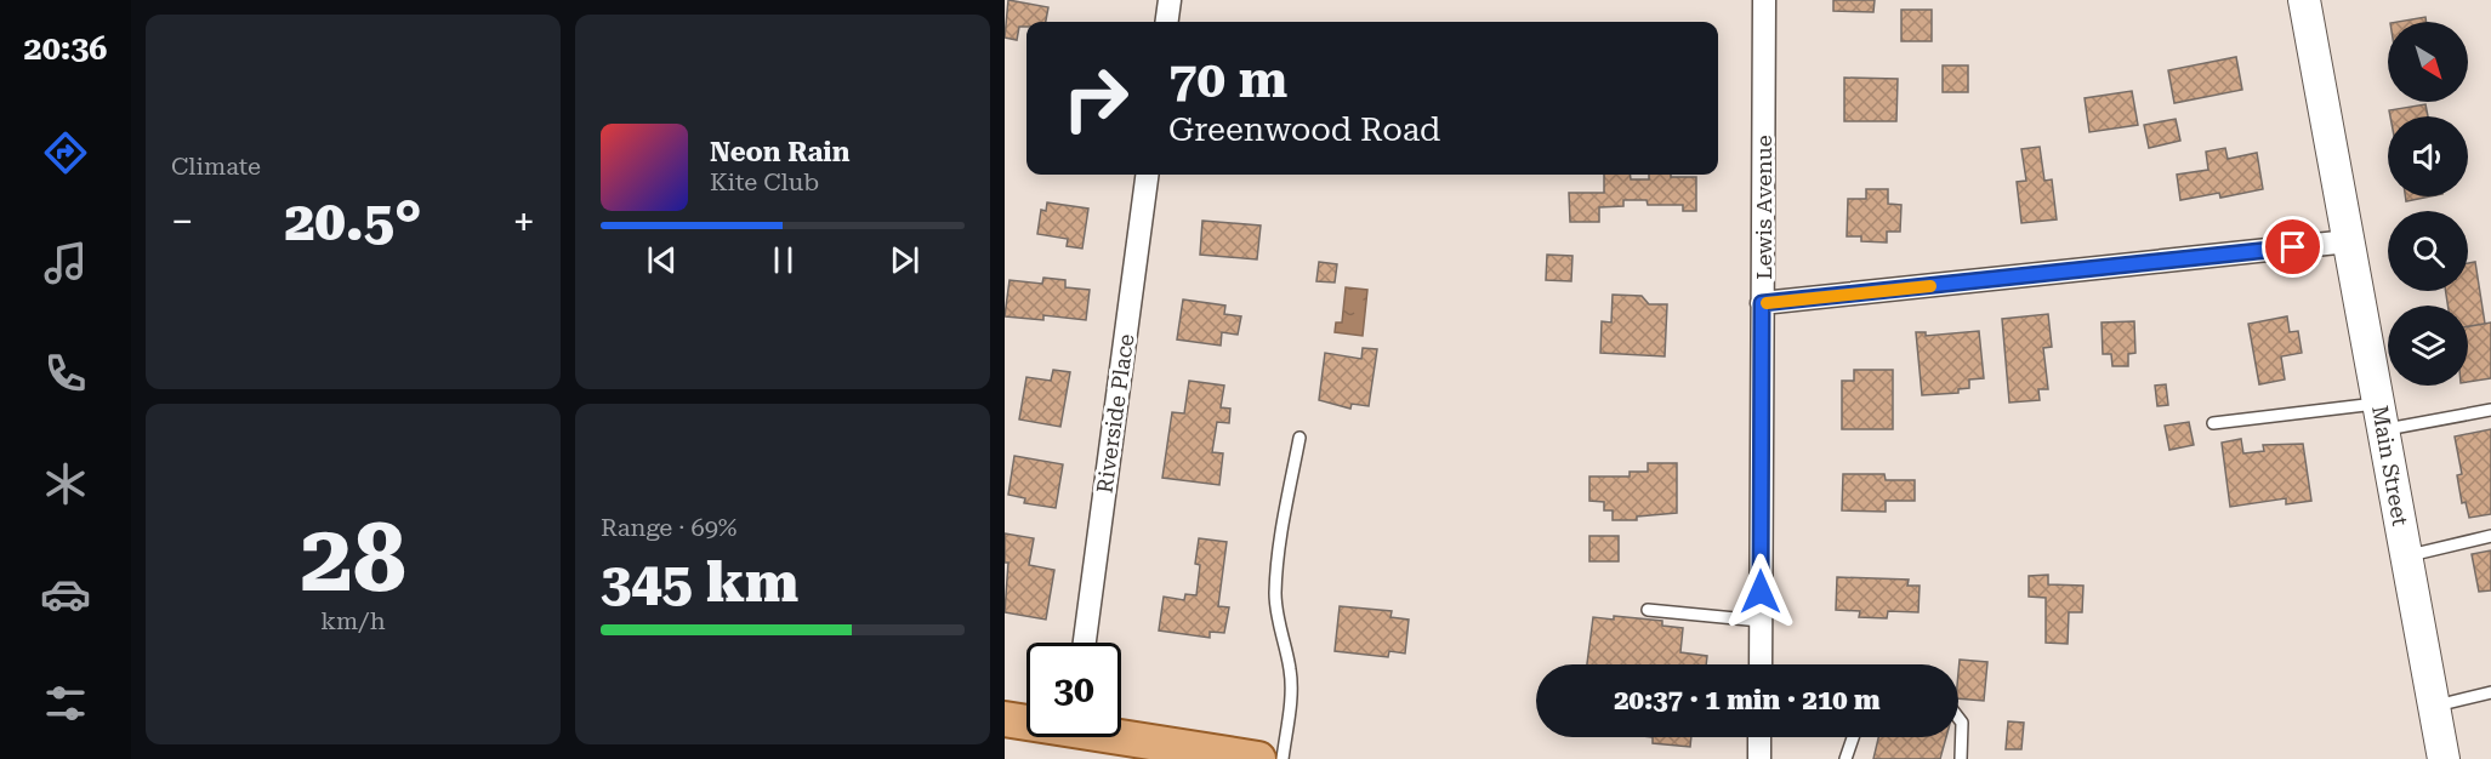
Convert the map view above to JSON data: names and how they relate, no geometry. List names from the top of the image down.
{
  "streets": {
    "main road": ["Main Street"],
    "street": ["Lewis Avenue", "Riverside Place"]
  },
  "north": "bottom right",
  "page": {
    "tabs": "20:36",
    "tile": [
      "Climate",
      ["28", "km/h"],
      ["Range · 69%", "345 km"]
    ],
    "turn": ["70 m", "Greenwood Road"],
    "song": ["Neon Rain", "Kite Club"],
    "heat": ["−", "20.5°", "+"],
    "limit": "30",
    "trip": "20:37 · 1 min · 210 m"
  }
}
